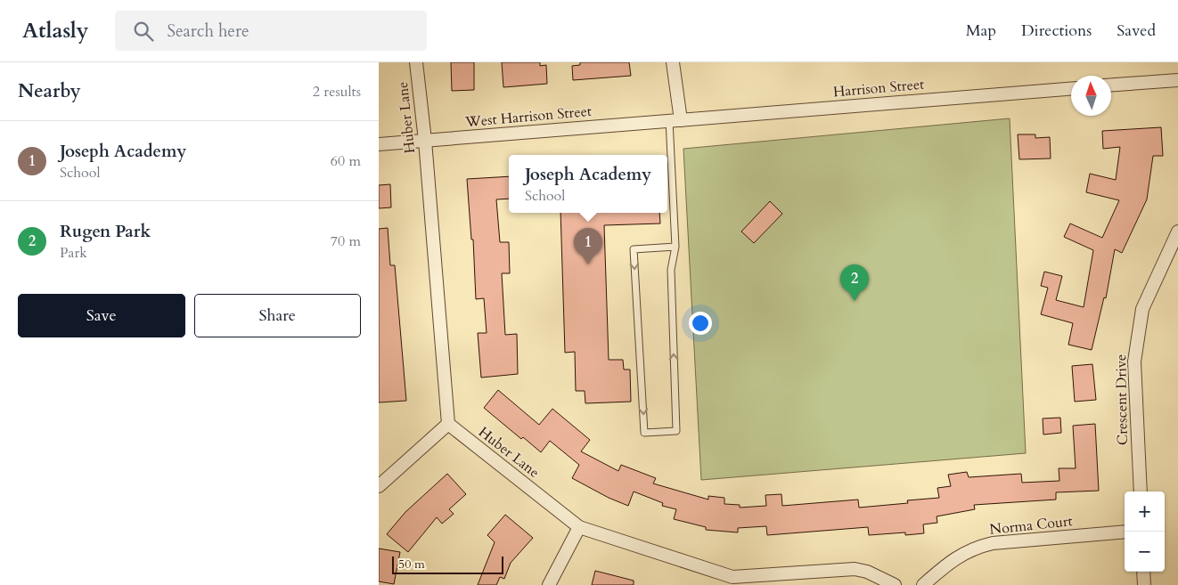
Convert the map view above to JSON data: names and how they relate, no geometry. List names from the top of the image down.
{
  "streets": {
    "street": [
      "Harrison Street",
      "West Harrison Street",
      "Huber Lane",
      "Crescent Drive",
      "Norma Court"
    ]
  },
  "crossings": [
    ["Harrison Street", "West Harrison Street"],
    ["West Harrison Street", "Huber Lane"]
  ],
  "scale_bar": "50 m",
  "north": "top",
  "page": {
    "header": "Atlasly",
    "search": "Search here",
    "nav": ["Map", "Directions", "Saved"],
    "heading": ["Nearby", "2 results"],
    "list": [
      {
        "mark": "1",
        "name": "Joseph Academy",
        "note": "School",
        "value": "60 m"
      },
      {
        "mark": "2",
        "name": "Rugen Park",
        "note": "Park",
        "value": "70 m"
      }
    ],
    "popup": ["Joseph Academy", "School"],
    "pins": ["1", "2"],
    "buttons": ["Save", "Share"],
    "map_buttons": ["+", "−"],
    "scale": "50 m"
  }
}
